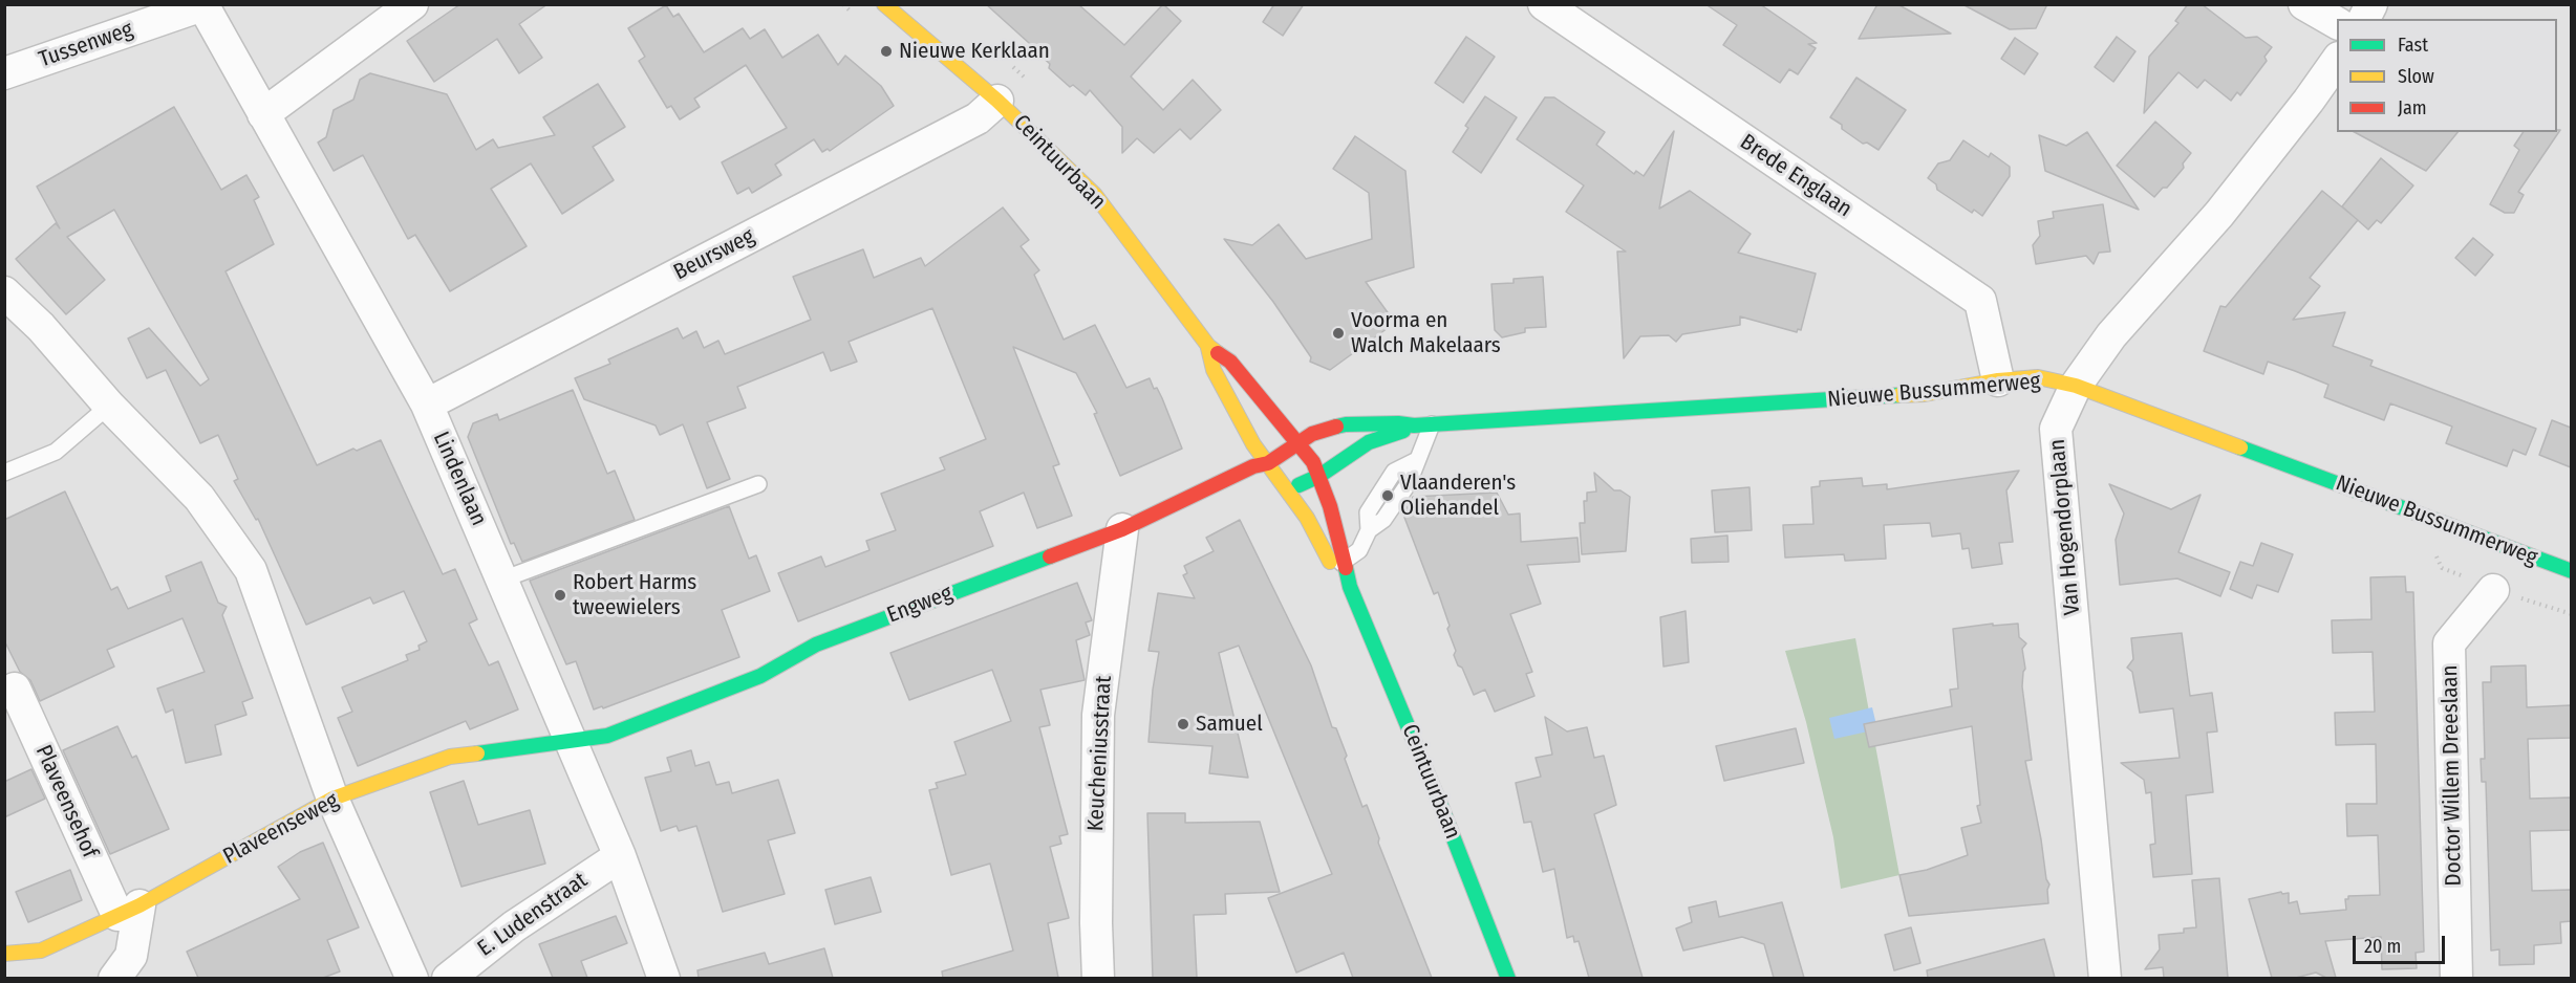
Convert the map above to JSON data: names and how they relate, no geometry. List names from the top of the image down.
{
  "streets": {
    "main road": [
      "Ceintuurbaan",
      "Nieuwe Bussummerweg",
      "Engweg",
      "Plaveenseweg"
    ],
    "street": [
      "Tussenweg",
      "Brede Englaan",
      "Beursweg",
      "Lindenlaan",
      "Van Hogendorplaan",
      "Keucheniusstraat",
      "Doctor Willem Dreeslaan",
      "Plaveensehof",
      "E. Ludenstraat"
    ]
  },
  "crossings": [
    ["Tussenweg", "Lindenlaan"],
    ["Ceintuurbaan", "Beursweg"],
    ["Ceintuurbaan", "Nieuwe Bussummerweg"],
    ["Ceintuurbaan", "Engweg"],
    ["Brede Englaan", "Nieuwe Bussummerweg"],
    ["Beursweg", "Lindenlaan"],
    ["Nieuwe Bussummerweg", "Van Hogendorplaan"],
    ["Nieuwe Bussummerweg", "Engweg"],
    ["Lindenlaan", "Engweg"],
    ["Lindenlaan", "Plaveenseweg"],
    ["Lindenlaan", "E. Ludenstraat"],
    ["Engweg", "Keucheniusstraat"],
    ["Engweg", "Plaveenseweg"],
    ["Plaveensehof", "Plaveenseweg"]
  ],
  "places": [
    "Nieuwe Kerklaan",
    "Voorma en Walch Makelaars",
    "Vlaanderen's Oliehandel",
    "Robert Harms tweewielers",
    "Samuel"
  ],
  "legend": ["Fast", "Slow", "Jam"],
  "scale_bar": "20 m"
}
